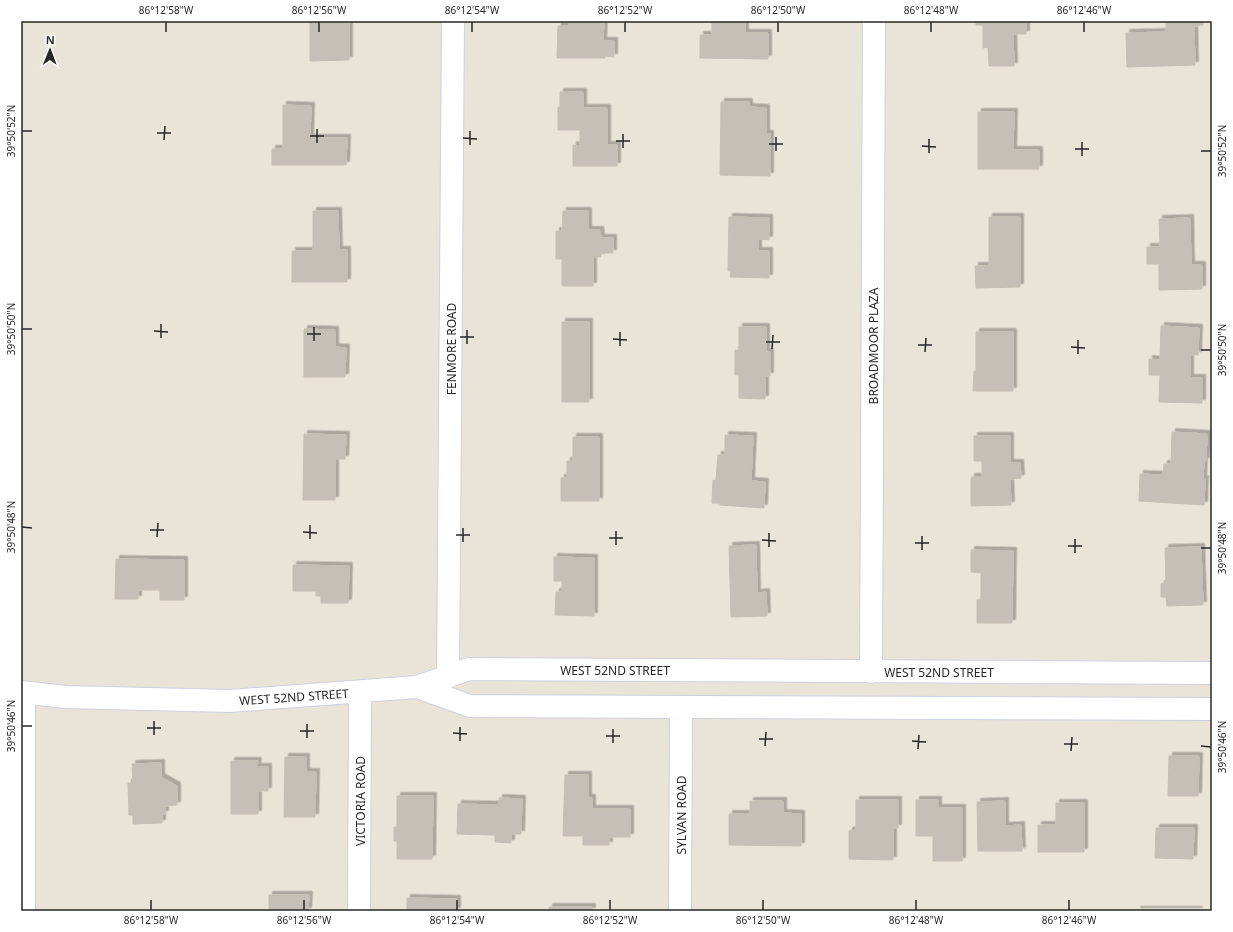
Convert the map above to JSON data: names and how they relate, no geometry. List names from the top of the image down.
{
  "streets": {
    "street": [
      "BROADMOOR PLAZA",
      "FENMORE ROAD",
      "WEST 52ND STREET",
      "VICTORIA ROAD",
      "SYLVAN ROAD"
    ]
  },
  "crossings": [
    ["BROADMOOR PLAZA", "WEST 52ND STREET"],
    ["FENMORE ROAD", "WEST 52ND STREET"],
    ["WEST 52ND STREET", "VICTORIA ROAD"]
  ],
  "north": "top",
  "coordinates": [
    "86°12'58\"W",
    "86°12'56\"W",
    "86°12'54\"W",
    "86°12'52\"W",
    "86°12'50\"W",
    "86°12'48\"W",
    "86°12'46\"W",
    "39°50'52\"N",
    "39°50'50\"N",
    "39°50'48\"N",
    "39°50'46\"N"
  ]
}
